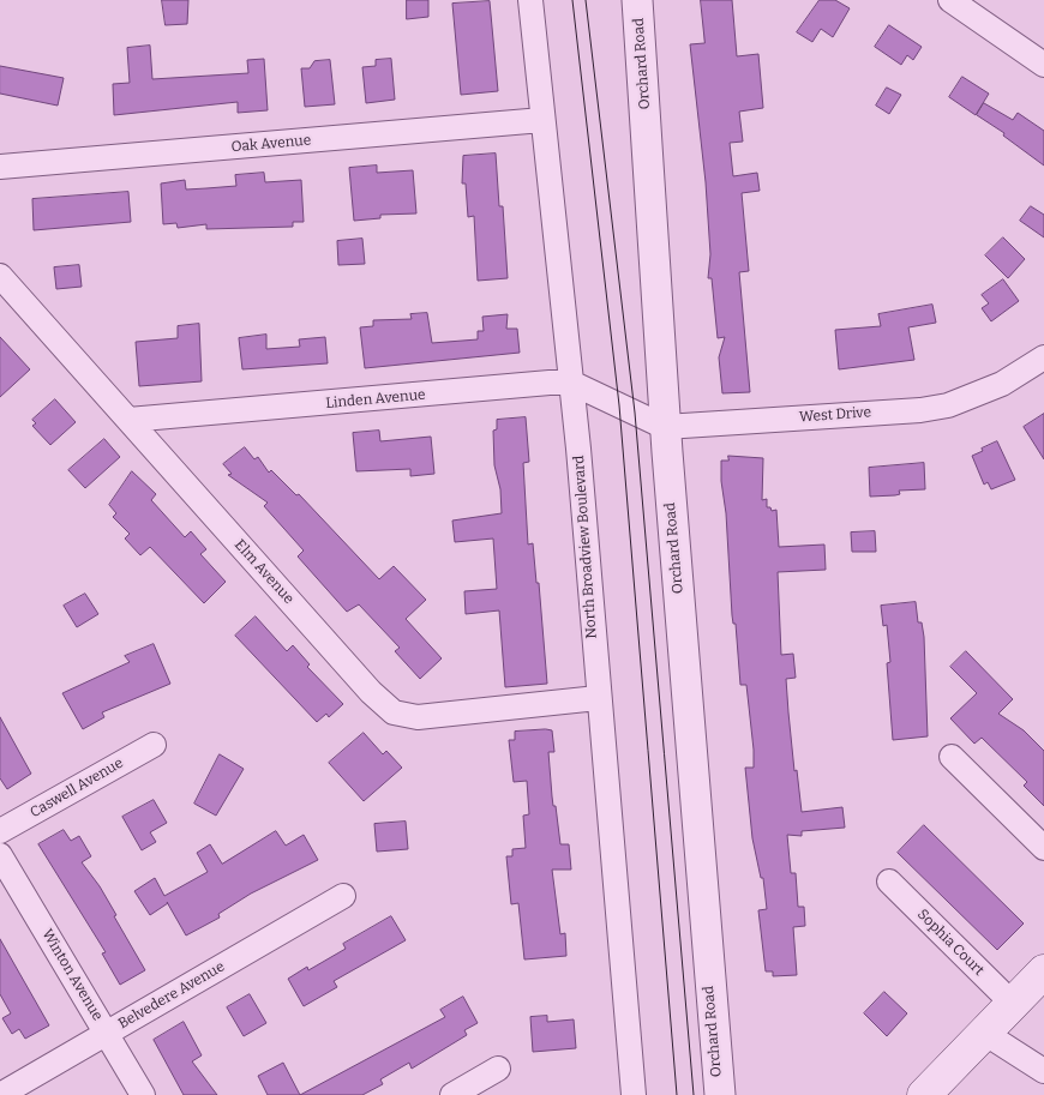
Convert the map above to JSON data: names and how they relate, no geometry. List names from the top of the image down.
{
  "streets": {
    "street": [
      "Orchard Road",
      "Oak Avenue",
      "Linden Avenue",
      "West Drive",
      "North Broadview Boulevard",
      "Elm Avenue",
      "Caswell Avenue",
      "Sophia Court",
      "Winton Avenue",
      "Belvedere Avenue"
    ]
  },
  "crossings": [
    ["Orchard Road", "West Drive"],
    ["Oak Avenue", "North Broadview Boulevard"],
    ["Linden Avenue", "West Drive"],
    ["Linden Avenue", "North Broadview Boulevard"],
    ["Linden Avenue", "Elm Avenue"],
    ["West Drive", "North Broadview Boulevard"],
    ["North Broadview Boulevard", "Elm Avenue"],
    ["Winton Avenue", "Belvedere Avenue"]
  ]
}
